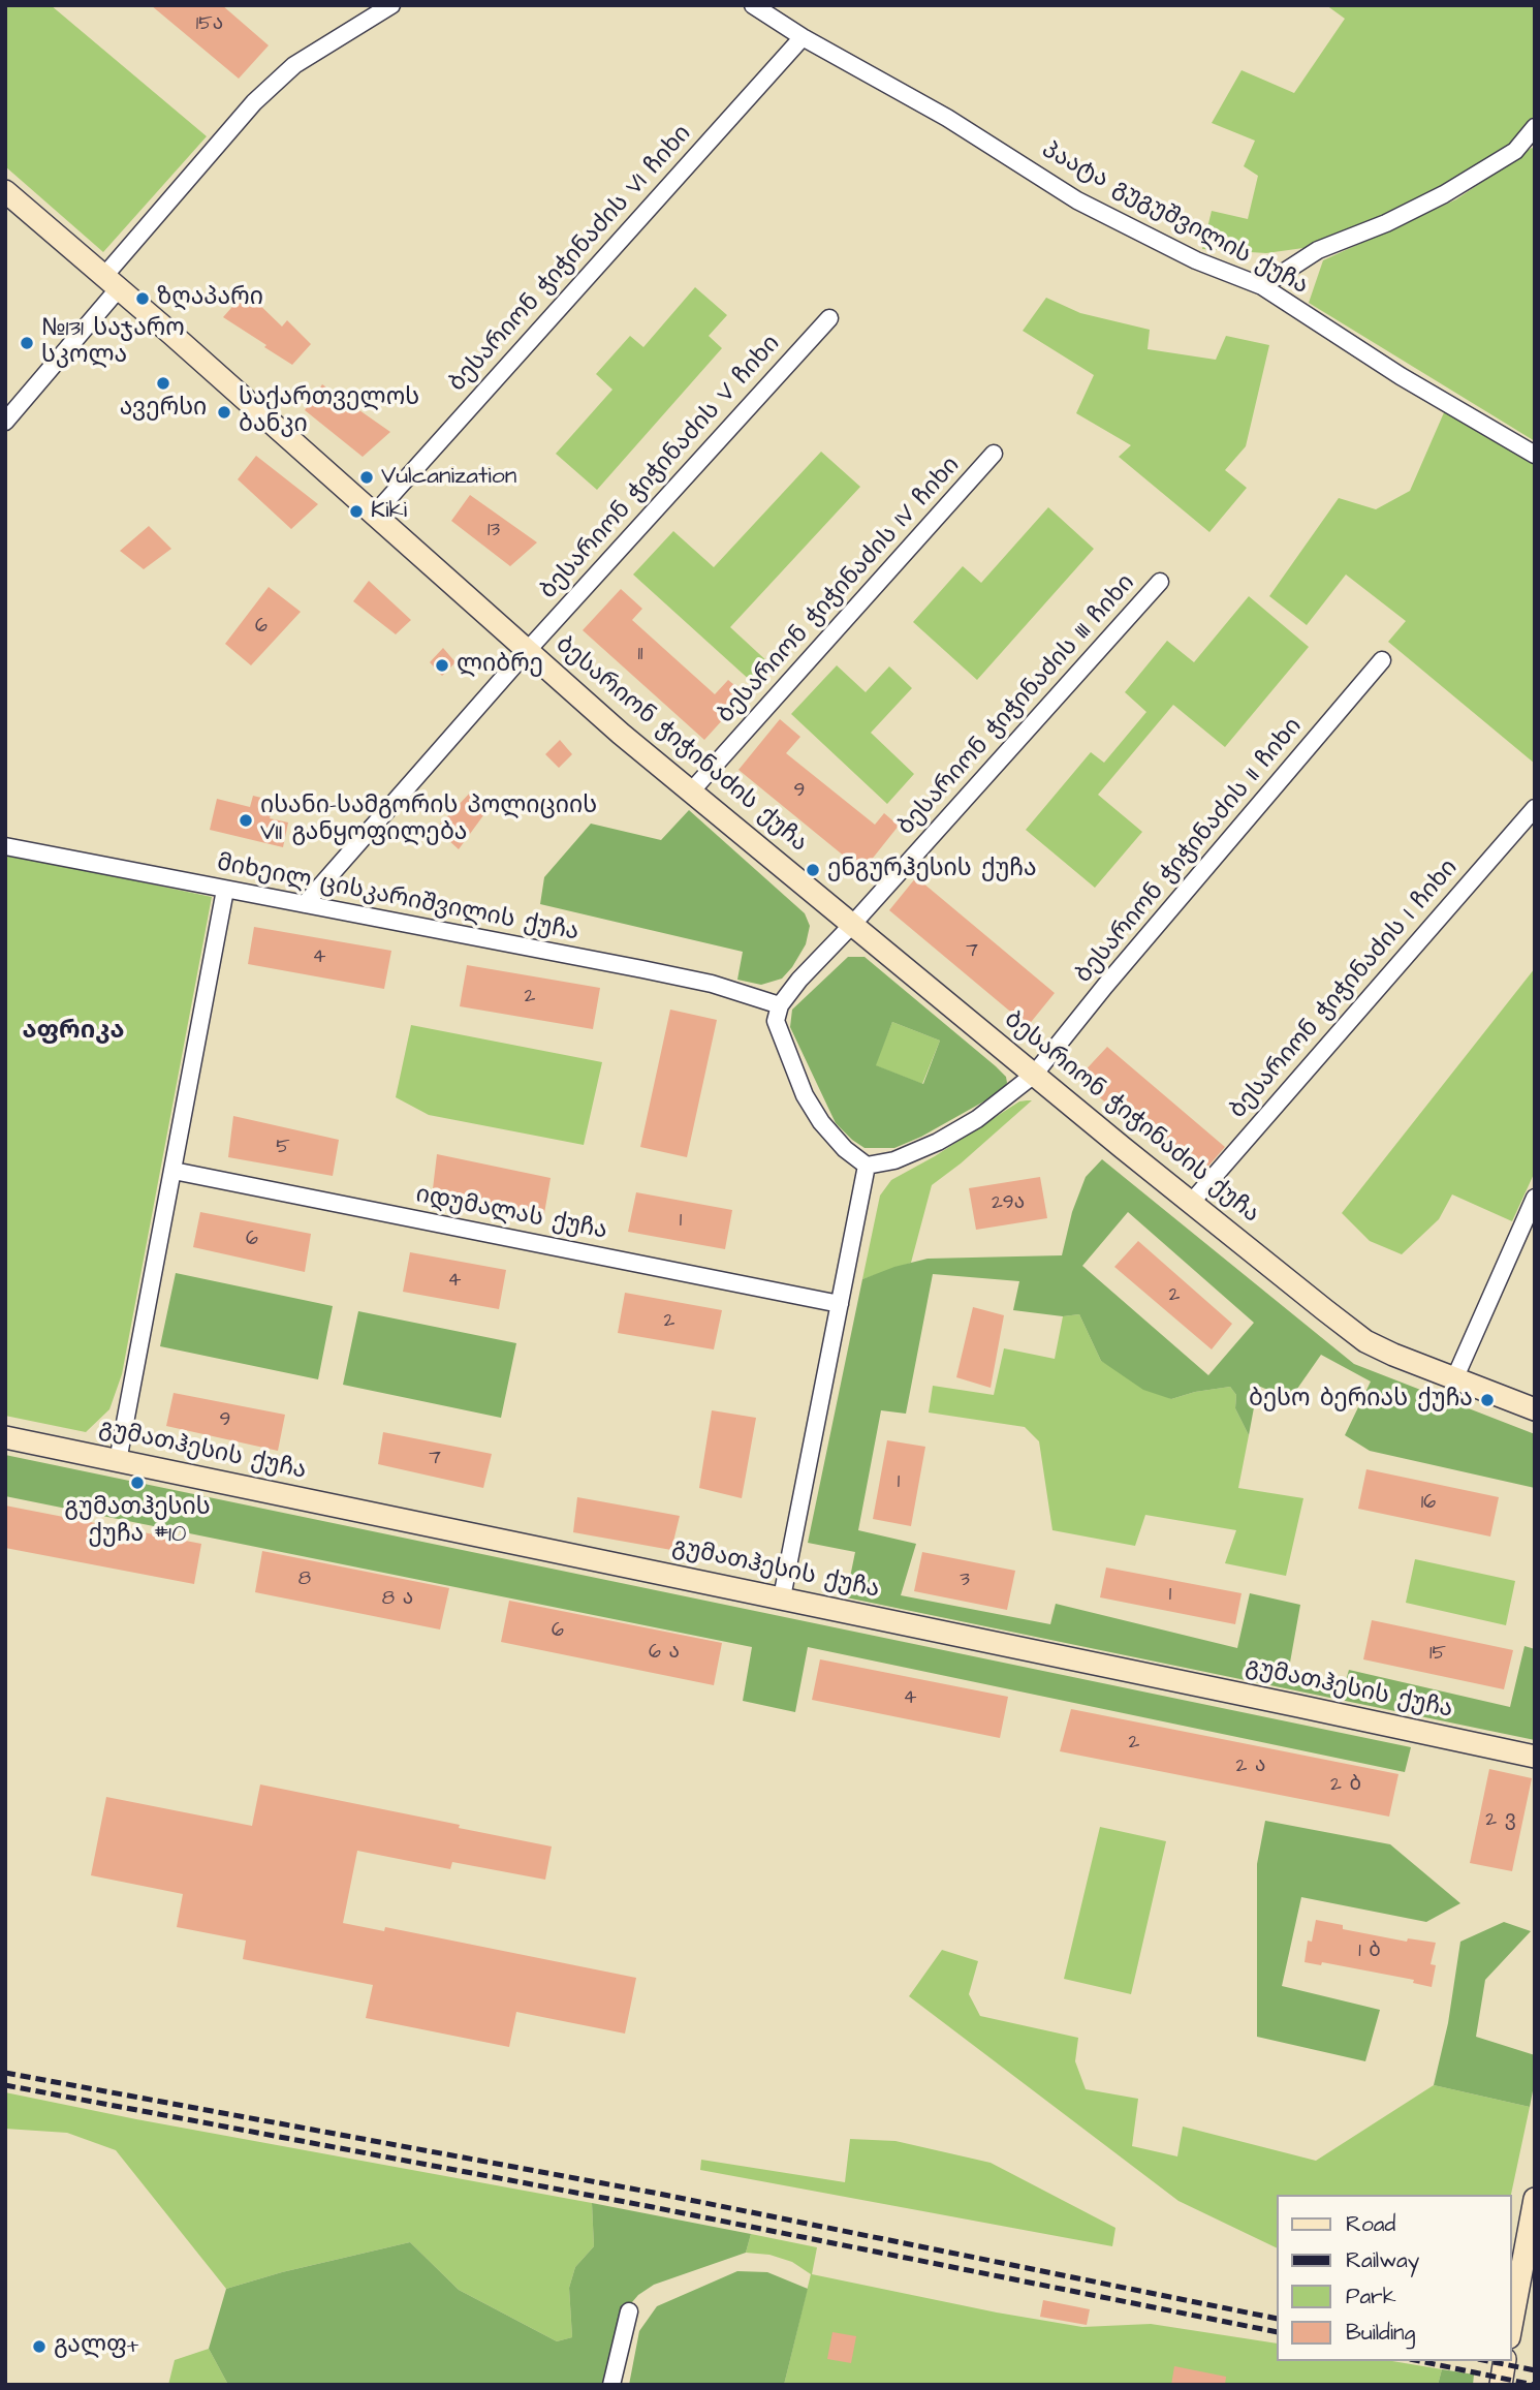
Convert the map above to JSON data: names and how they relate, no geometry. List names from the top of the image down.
{
  "streets": {
    "street": [
      "პაატა გუგუშვილის ქუჩა",
      "ბესარიონ ჭიჭინაძის VI ჩიხი",
      "ბესარიონ ჭიჭინაძის V ჩიხი",
      "ბესარიონ ჭიჭინაძის IV ჩიხი",
      "ბესარიონ ჭიჭინაძის III ჩიხი",
      "ბესარიონ ჭიჭინაძის ქუჩა",
      "ბესარიონ ჭიჭინაძის II ჩიხი",
      "მიხეილ ცისკარიშვილის ქუჩა",
      "ბესარიონ ჭიჭინაძის I ჩიხი",
      "იდუმალას ქუჩა",
      "გუმათჰესის ქუჩა"
    ]
  },
  "crossings": [
    ["პაატა გუგუშვილის ქუჩა", "ბესარიონ ჭიჭინაძის VI ჩიხი"],
    ["ბესარიონ ჭიჭინაძის VI ჩიხი", "ბესარიონ ჭიჭინაძის ქუჩა"],
    ["ბესარიონ ჭიჭინაძის V ჩიხი", "ბესარიონ ჭიჭინაძის ქუჩა"],
    ["ბესარიონ ჭიჭინაძის V ჩიხი", "მიხეილ ცისკარიშვილის ქუჩა"],
    ["ბესარიონ ჭიჭინაძის IV ჩიხი", "ბესარიონ ჭიჭინაძის ქუჩა"],
    ["ბესარიონ ჭიჭინაძის III ჩიხი", "ბესარიონ ჭიჭინაძის ქუჩა"],
    ["ბესარიონ ჭიჭინაძის ქუჩა", "ბესარიონ ჭიჭინაძის II ჩიხი"],
    ["ბესარიონ ჭიჭინაძის ქუჩა", "ბესარიონ ჭიჭინაძის I ჩიხი"]
  ],
  "districts": ["აფრიკა"],
  "places": [
    "ზღაპარი",
    "№131 საჯარო სკოლა",
    "ავერსი",
    "საქართველოს ბანკი",
    "Vulcanization",
    "Kiki",
    "ლიბრე",
    "ისანი-სამგორის პოლიციის VII განყოფილება",
    "ენგურჰესის ქუჩა",
    "ბესო ბერიას ქუჩა",
    "გუმათჰესის ქუჩა #10",
    "გალფ+"
  ],
  "house_numbers": [
    "15ა",
    "13",
    "6",
    "11",
    "9",
    "7",
    "4",
    "2",
    "5",
    "29ა",
    "1",
    "6",
    "4",
    "2",
    "2",
    "9",
    "7",
    "1",
    "16",
    "8",
    "3",
    "1",
    "8 ა",
    "6",
    "6 ა",
    "15",
    "4",
    "2",
    "2 ა",
    "2 ბ",
    "2 ვ",
    "1 ბ"
  ],
  "legend": [
    "Road",
    "Railway",
    "Park",
    "Building"
  ]
}
